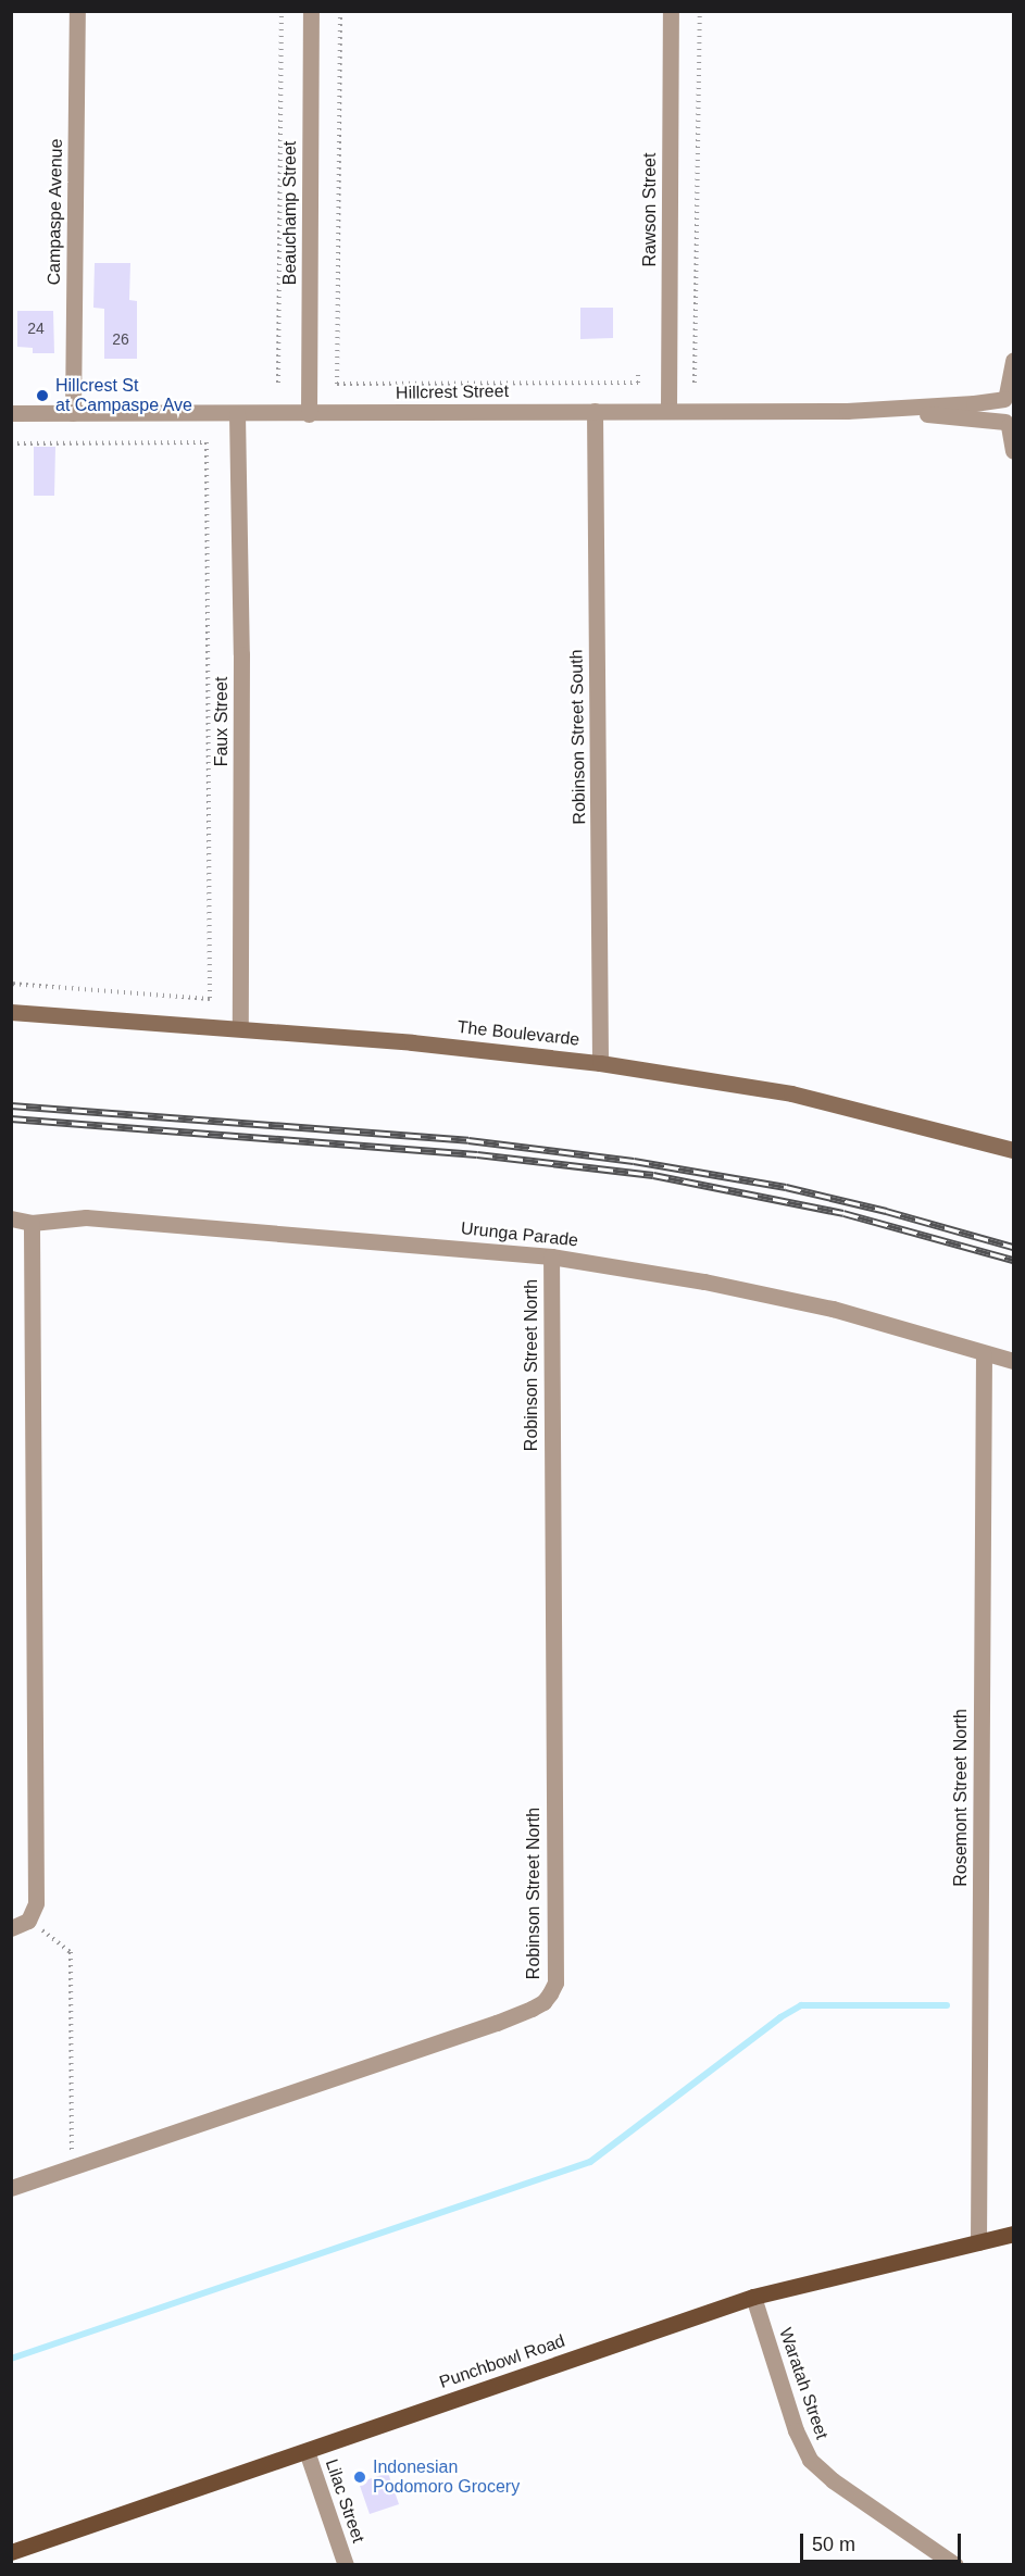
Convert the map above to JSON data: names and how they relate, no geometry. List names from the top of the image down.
{
  "streets": {
    "main road": ["Punchbowl Road"],
    "street": [
      "Rawson Street",
      "Campaspe Avenue",
      "Beauchamp Street",
      "Hillcrest Street",
      "Faux Street",
      "Robinson Street South",
      "The Boulevarde",
      "Urunga Parade",
      "Robinson Street North",
      "Rosemont Street North",
      "Waratah Street",
      "Lilac Street"
    ]
  },
  "crossings": [
    ["Rawson Street", "Hillcrest Street"],
    ["Campaspe Avenue", "Hillcrest Street"],
    ["Beauchamp Street", "Hillcrest Street"],
    ["Hillcrest Street", "Faux Street"],
    ["Hillcrest Street", "Robinson Street South"],
    ["Faux Street", "The Boulevarde"],
    ["Robinson Street South", "The Boulevarde"],
    ["Urunga Parade", "Robinson Street North"],
    ["Urunga Parade", "Rosemont Street North"],
    ["Rosemont Street North", "Punchbowl Road"],
    ["Punchbowl Road", "Waratah Street"],
    ["Punchbowl Road", "Lilac Street"]
  ],
  "places": ["Hillcrest St at Campaspe Ave", "Indonesian Podomoro Grocery"],
  "house_numbers": ["24", "26"],
  "scale_bar": "50 m"
}
